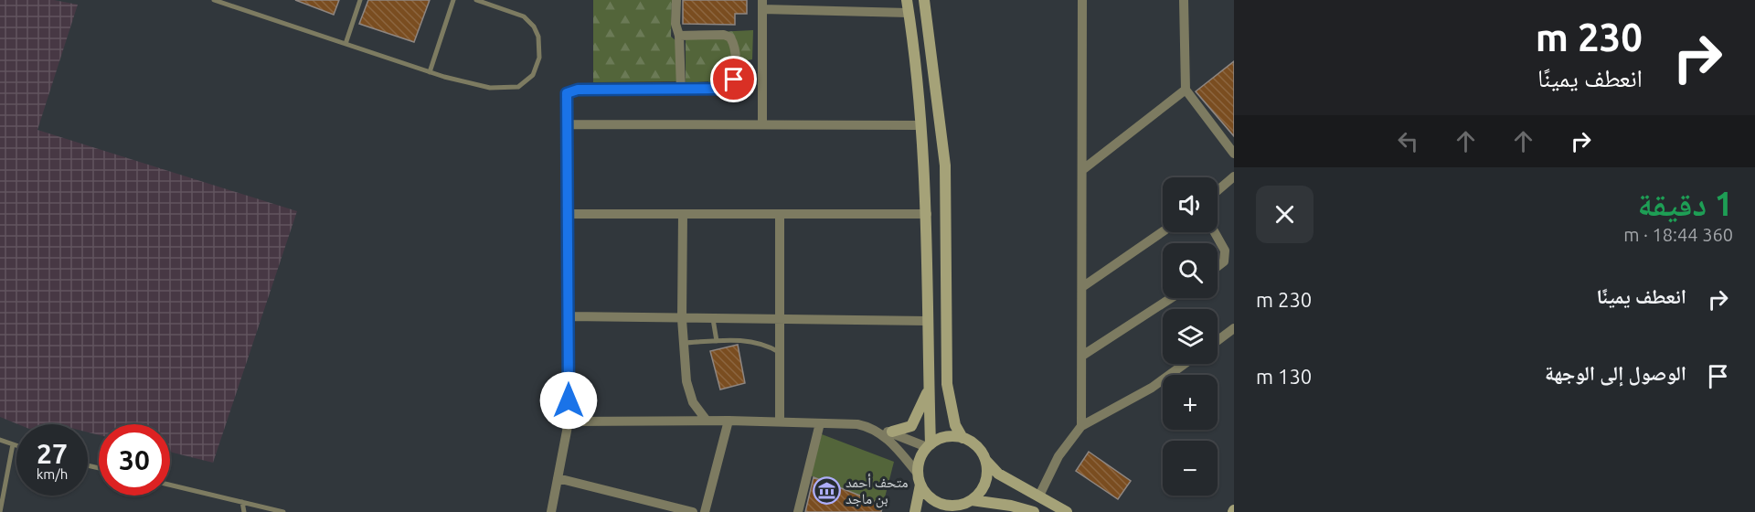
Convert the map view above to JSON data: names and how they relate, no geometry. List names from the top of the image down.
{
  "places": {
    "museum": ["متحف أحمد بن ماجد"]
  },
  "page": {
    "turn": ["230 m", "انعطف يمينًا"],
    "heading": ["1 دقيقة", "360 m · 18:44"],
    "map_buttons": ["+", "−"],
    "list": [
      {
        "name": "انعطف يمينًا",
        "value": "230 m"
      },
      {
        "name": "الوصول إلى الوجهة",
        "value": "130 m"
      }
    ],
    "speed": "27 km/h",
    "limit": "30"
  }
}
